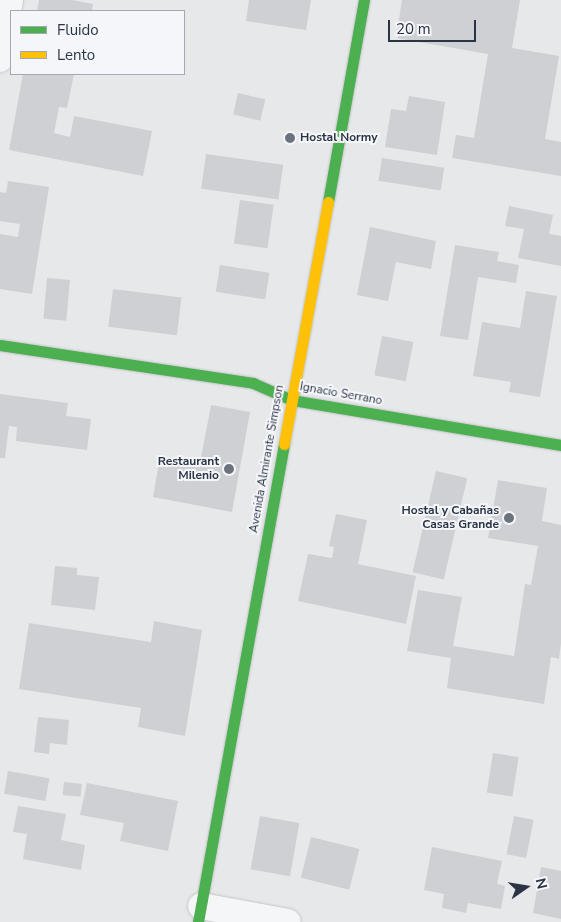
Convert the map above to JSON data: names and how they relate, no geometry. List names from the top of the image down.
{
  "streets": {
    "main road": ["Ignacio Serrano", "Avenida Almirante Simpson"]
  },
  "crossings": [
    ["Ignacio Serrano", "Avenida Almirante Simpson"]
  ],
  "places": ["Hostal Normy", "Restaurant Milenio", "Hostal y Cabañas Casas Grande"],
  "legend": ["Fluido", "Lento"],
  "scale_bar": "20 m",
  "north": "right"
}
